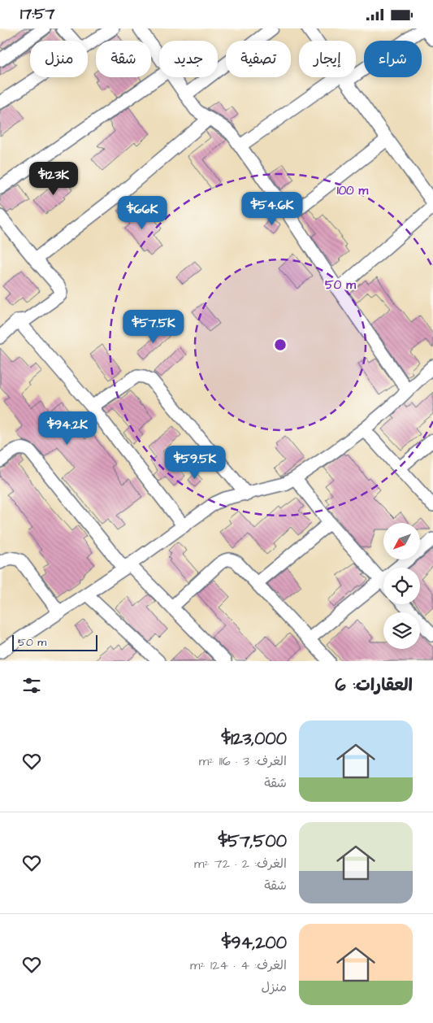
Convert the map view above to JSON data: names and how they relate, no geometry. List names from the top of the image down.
{
  "scale_bar": "50 m",
  "north": "bottom left",
  "page": {
    "status": "17:57",
    "chip": [
      "شراء",
      "إيجار",
      "تصفية",
      "جديد",
      "شقة",
      "منزل"
    ],
    "price": [
      "$123K",
      "$54.6K",
      "$66K",
      "$57.5K",
      "$94.2K",
      "$59.5K"
    ],
    "scale": "50 m",
    "heading": "العقارات: 6",
    "list": [
      {
        "name": "$123,000",
        "note": "الغرف: 3 · 116 m² · شقة"
      },
      {
        "name": "$57,500",
        "note": "الغرف: 2 · 72 m² · شقة"
      },
      {
        "name": "$94,200",
        "note": "الغرف: 4 · 124 m² · منزل"
      }
    ]
  },
  "rings": ["100 m", "50 m"]
}
